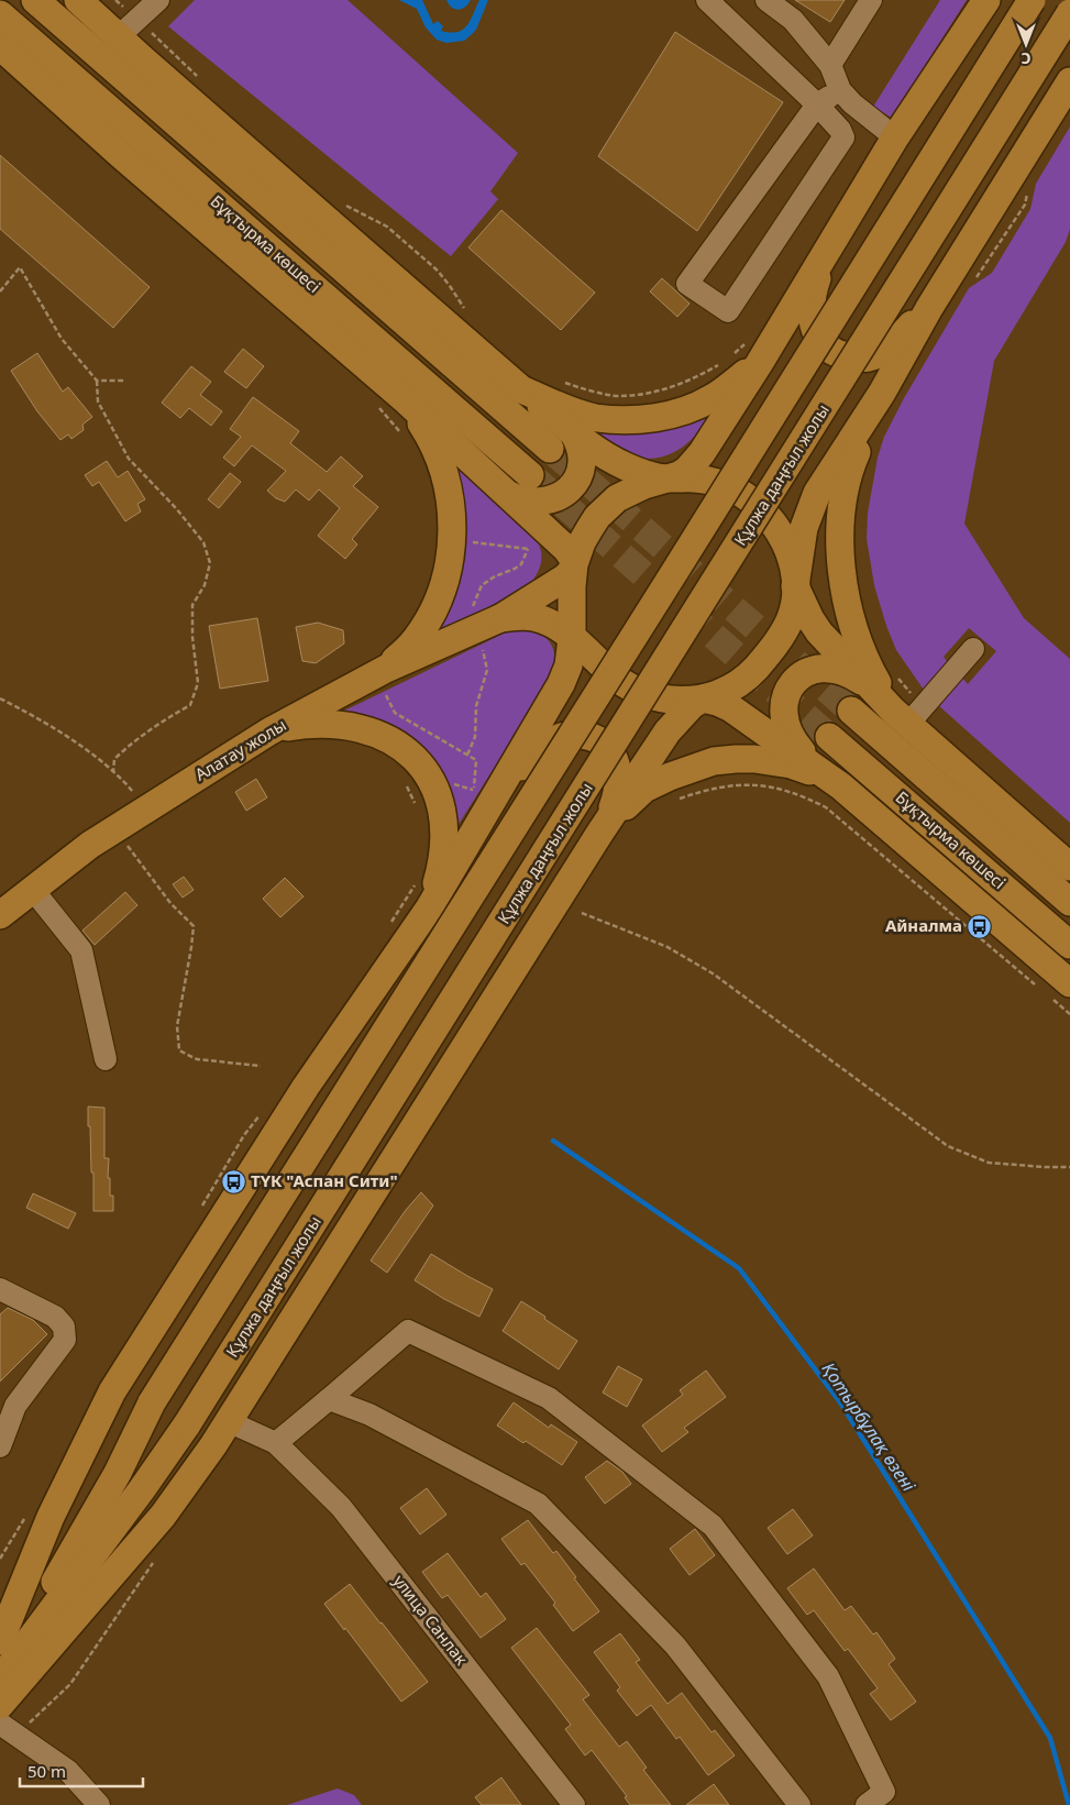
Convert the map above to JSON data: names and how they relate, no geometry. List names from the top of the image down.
{
  "streets": {
    "main road": ["Бұқтырма көшесі", "Құлжа даңғыл жолы", "Алатау жолы"],
    "street": ["улица Санлак"]
  },
  "water": ["Қотырбұлақ өзені"],
  "places": {
    "bus stop": ["Айналма", "ТҮК \"Аспан Сити\""]
  },
  "scale_bar": "50 m",
  "north": "bottom"
}
